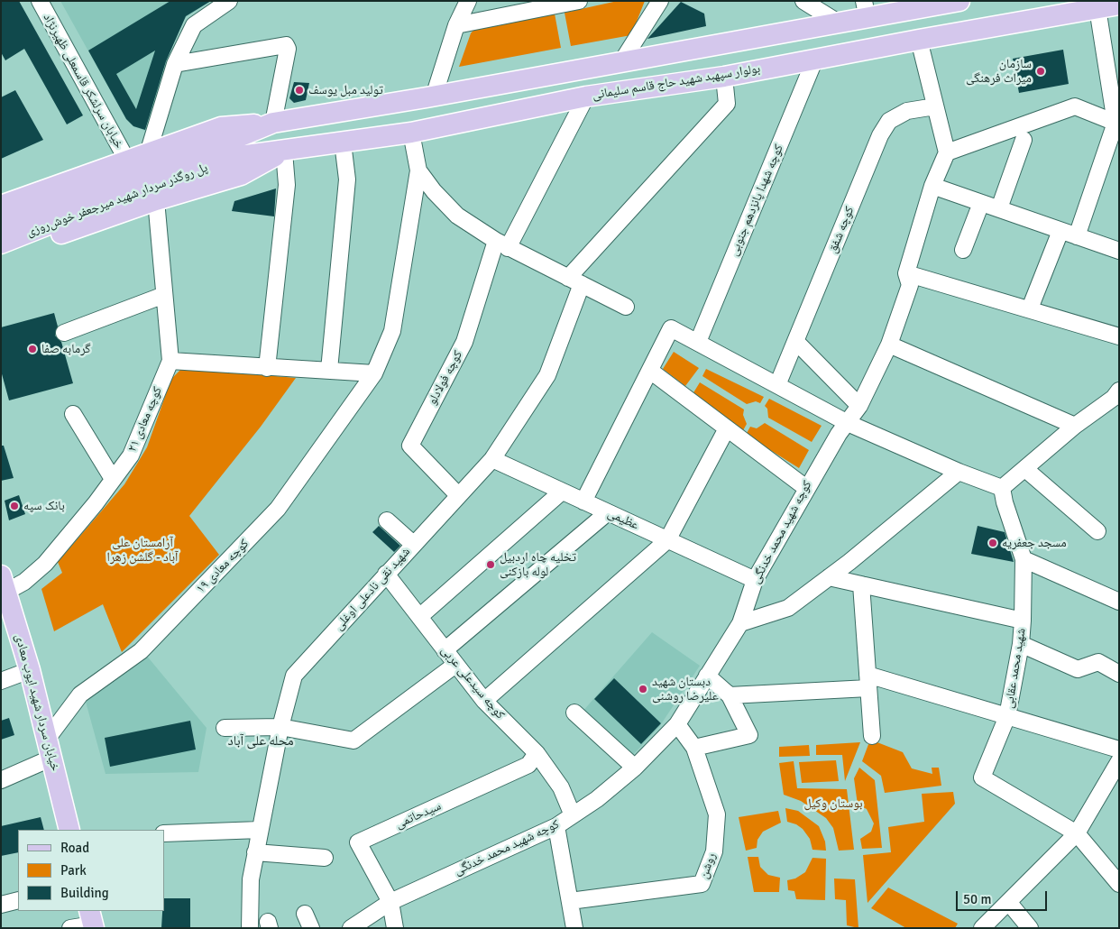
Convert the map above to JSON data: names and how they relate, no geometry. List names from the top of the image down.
{
  "streets": {
    "main road": ["بولوار سپهبد شهید حاج قاسم سلیمانی", "پل روگذر سردار شهید میرجعفر خوش‌روزی", "خیابان سردار شهید ایوب معادی"],
    "street": [
      "خیابان سرلشکر قاسمعلی ظهیرنژاد",
      "کوچه شهدا پانزدهم جنوبی",
      "کوچه شفق",
      "کوچه فولادلو",
      "کوچه معادی ۲۱",
      "عظیمی",
      "کوچه شهید محمد خدنگی",
      "کوچه معادی ۱۹",
      "شهید نقی نادعلی اوغلی",
      "شهید محمد عقابی",
      "کوچه سیدعلی عربی",
      "سیدحاتمی",
      "روشن"
    ]
  },
  "crossings": [
    ["بولوار سپهبد شهید حاج قاسم سلیمانی", "پل روگذر سردار شهید میرجعفر خوش‌روزی"],
    ["بولوار سپهبد شهید حاج قاسم سلیمانی", "کوچه شهدا پانزدهم جنوبی"],
    ["کوچه فولادلو", "شهید نقی نادعلی اوغلی"],
    ["کوچه معادی ۲۱", "خیابان سردار شهید ایوب معادی"],
    ["عظیمی", "کوچه شهید محمد خدنگی"],
    ["عظیمی", "شهید نقی نادعلی اوغلی"],
    ["کوچه شهید محمد خدنگی", "کوچه سیدعلی عربی"],
    ["کوچه شهید محمد خدنگی", "سیدحاتمی"],
    ["کوچه شهید محمد خدنگی", "روشن"],
    ["کوچه معادی ۱۹", "خیابان سردار شهید ایوب معادی"],
    ["شهید نقی نادعلی اوغلی", "کوچه سیدعلی عربی"],
    ["کوچه سیدعلی عربی", "سیدحاتمی"]
  ],
  "districts": ["محله علی آباد"],
  "parks": ["آرامستان علی آباد - گلشن زهرا", "بوستان وکیل"],
  "places": [
    "سازمان میراث فرهنگی",
    "تولید مبل یوسف",
    "گرمابه صفا",
    "بانک سپه",
    "مسجد جعفریه",
    "تخلیه چاه اردبیل لوله بازکنی",
    "دبستان شهید علیرضا روشنی"
  ],
  "legend": ["Road", "Park", "Building"],
  "scale_bar": "50 m"
}
